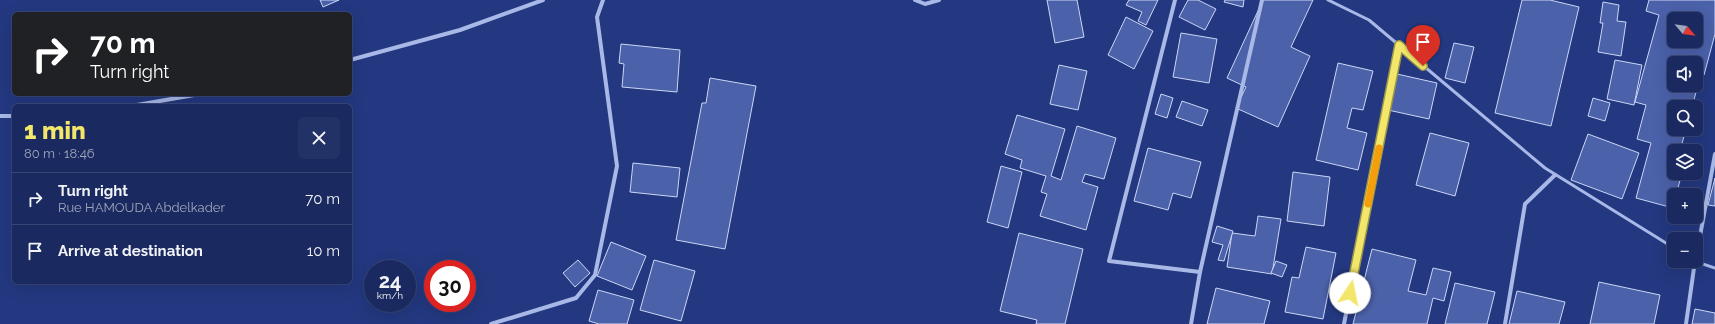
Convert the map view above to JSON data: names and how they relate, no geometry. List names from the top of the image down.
{
  "north": "bottom right",
  "page": {
    "map_buttons": ["+", "−"],
    "turn": ["70 m", "Turn right"],
    "heading": ["1 min", "80 m · 18:46"],
    "list": [
      {
        "name": "Turn right",
        "note": "Rue HAMOUDA Abdelkader",
        "value": "70 m"
      },
      {
        "name": "Arrive at destination",
        "value": "10 m"
      }
    ],
    "speed": "24 km/h",
    "limit": "30"
  }
}
